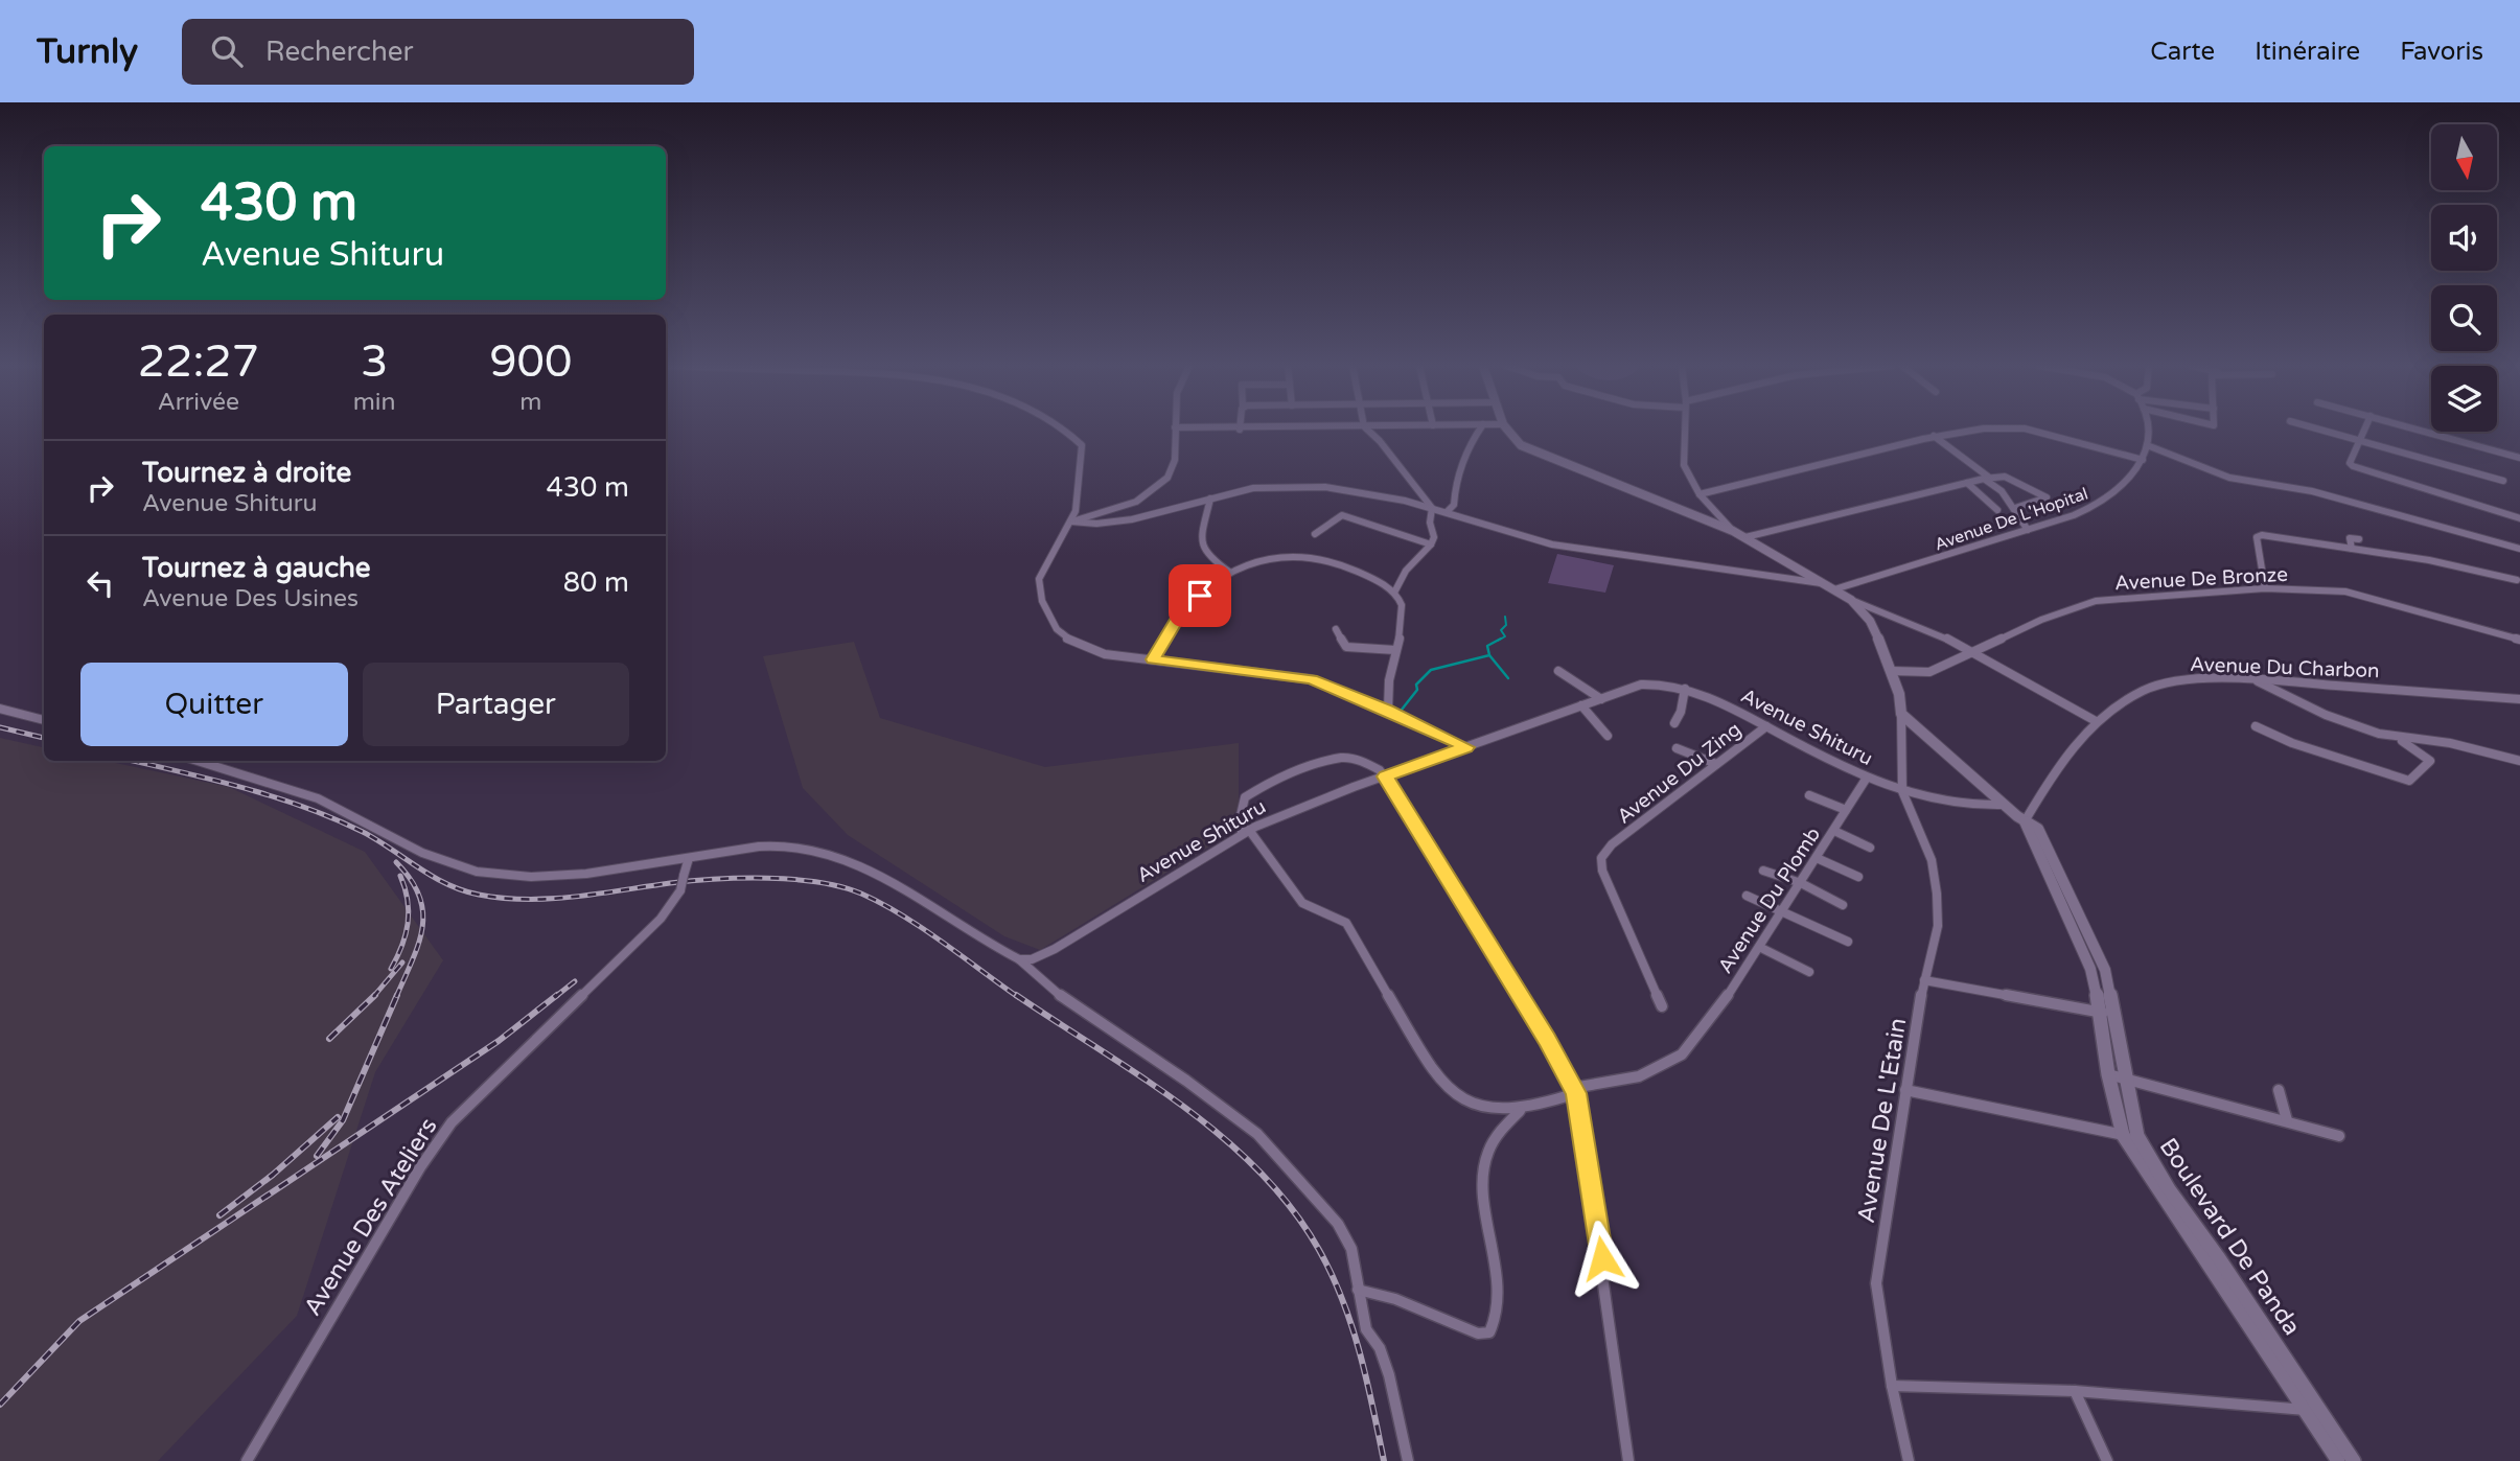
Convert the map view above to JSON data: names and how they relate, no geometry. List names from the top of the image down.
{
  "streets": {
    "street": [
      "Avenue De L'Hopital",
      "Avenue De Bronze",
      "Avenue Du Charbon",
      "Avenue Shituru",
      "Avenue Du Zing",
      "Avenue Du Plomb",
      "Avenue De L'Etain",
      "Avenue Des Ateliers",
      "Boulevard De Panda"
    ]
  },
  "crossings": [
    ["Avenue Du Charbon", "Boulevard De Panda"],
    ["Avenue Shituru", "Avenue Du Zing"],
    ["Avenue Shituru", "Avenue Du Plomb"],
    ["Avenue Shituru", "Avenue De L'Etain"],
    ["Avenue Shituru", "Boulevard De Panda"]
  ],
  "north": "bottom",
  "page": {
    "header": "Turnly",
    "search": "Rechercher",
    "nav": ["Carte", "Itinéraire", "Favoris"],
    "turn": ["430 m", "Avenue Shituru"],
    "eta": [
      "22:27",
      "Arrivée",
      "3",
      "min",
      "900",
      "m"
    ],
    "list": [
      {
        "name": "Tournez à droite",
        "note": "Avenue Shituru",
        "value": "430 m"
      },
      {
        "name": "Tournez à gauche",
        "note": "Avenue Des Usines",
        "value": "80 m"
      }
    ],
    "buttons": ["Quitter", "Partager"]
  }
}
